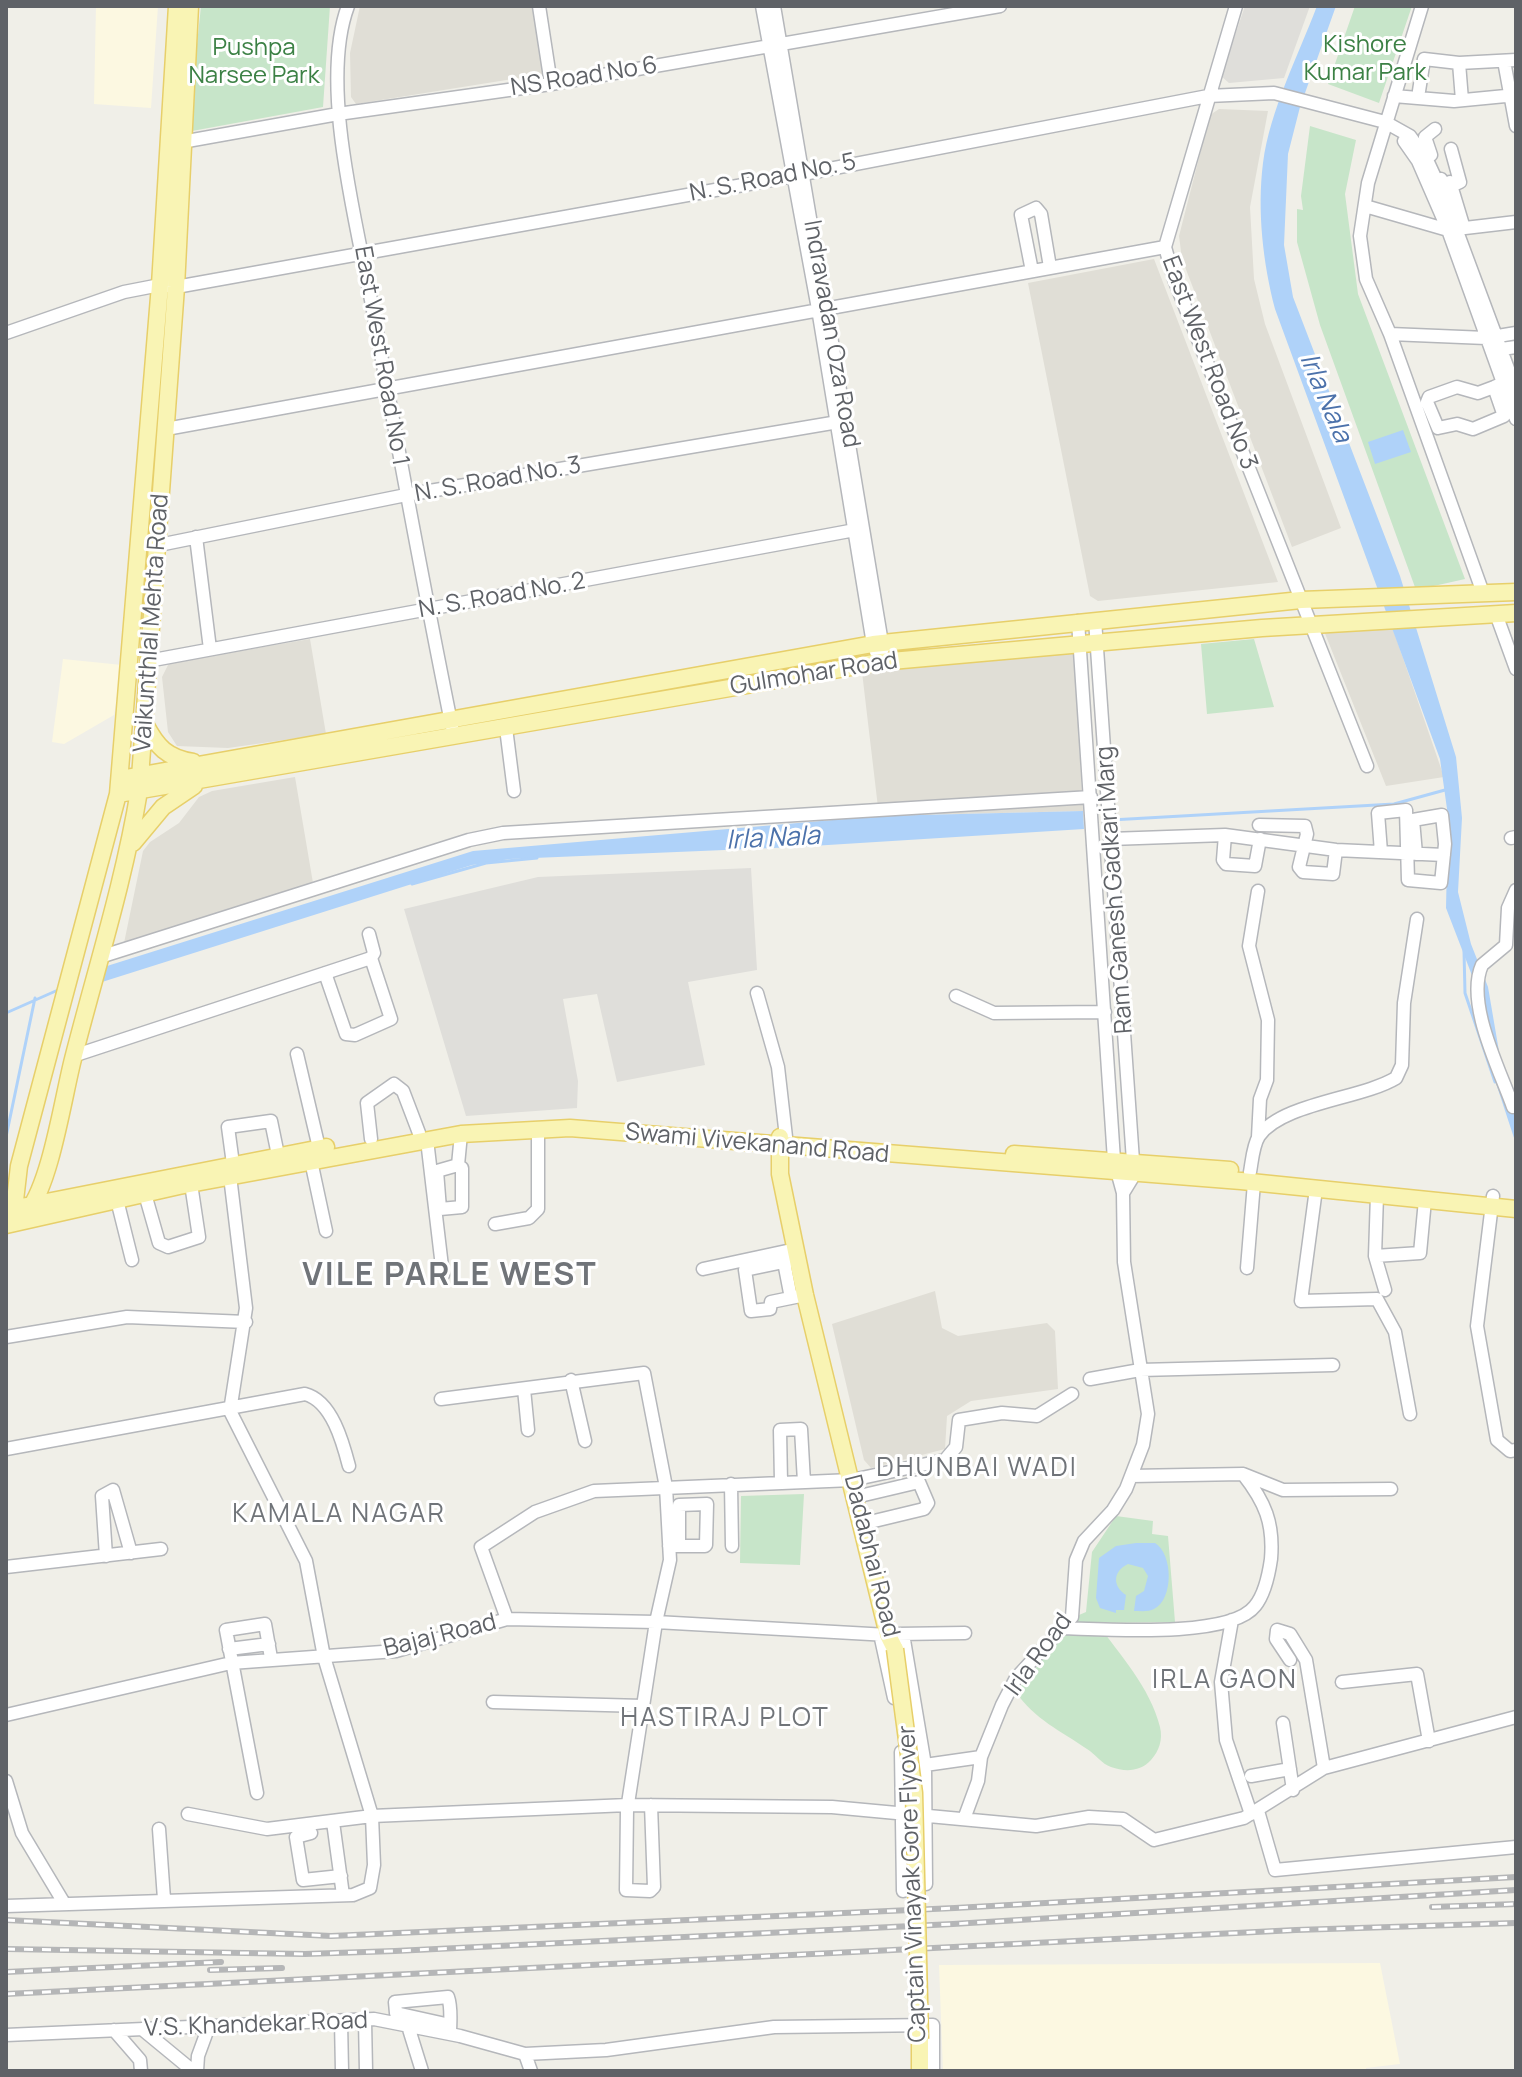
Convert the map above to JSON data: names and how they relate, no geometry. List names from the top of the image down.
{
  "streets": {
    "main road": [
      "Vaikunthlal Mehta Road",
      "Gulmohar Road",
      "Swami Vivekanand Road",
      "Dadabhai Road",
      "Captain Vinayak Gore Flyover"
    ],
    "street": [
      "NS Road No 6",
      "N. S. Road No. 5",
      "Indravadan Oza Road",
      "East West Road No 1",
      "East West Road No 3",
      "N. S. Road No. 3",
      "N. S. Road No. 2",
      "Ram Ganesh Gadkari Marg",
      "Bajaj Road",
      "Irla Road",
      "V.S. Khandekar Road"
    ]
  },
  "crossings": [
    ["NS Road No 6", "Indravadan Oza Road"],
    ["NS Road No 6", "East West Road No 1"],
    ["NS Road No 6", "Vaikunthlal Mehta Road"],
    ["N. S. Road No. 5", "Indravadan Oza Road"],
    ["N. S. Road No. 5", "East West Road No 1"],
    ["N. S. Road No. 5", "East West Road No 3"],
    ["N. S. Road No. 5", "Vaikunthlal Mehta Road"],
    ["Indravadan Oza Road", "N. S. Road No. 3"],
    ["Indravadan Oza Road", "N. S. Road No. 2"],
    ["Indravadan Oza Road", "Gulmohar Road"],
    ["East West Road No 1", "N. S. Road No. 3"],
    ["East West Road No 1", "N. S. Road No. 2"],
    ["East West Road No 1", "Gulmohar Road"],
    ["East West Road No 3", "Gulmohar Road"],
    ["N. S. Road No. 3", "Vaikunthlal Mehta Road"],
    ["N. S. Road No. 2", "Vaikunthlal Mehta Road"],
    ["Vaikunthlal Mehta Road", "Gulmohar Road"],
    ["Vaikunthlal Mehta Road", "Swami Vivekanand Road"],
    ["Gulmohar Road", "Ram Ganesh Gadkari Marg"],
    ["Ram Ganesh Gadkari Marg", "Swami Vivekanand Road"],
    ["Ram Ganesh Gadkari Marg", "Irla Road"],
    ["Swami Vivekanand Road", "Dadabhai Road"],
    ["Dadabhai Road", "Bajaj Road"],
    ["Dadabhai Road", "Captain Vinayak Gore Flyover"],
    ["Bajaj Road", "Captain Vinayak Gore Flyover"]
  ],
  "districts": [
    "VILE PARLE WEST",
    "DHUNBAI WADI",
    "KAMALA NAGAR",
    "IRLA GAON",
    "HASTIRAJ PLOT"
  ],
  "water": ["Irla Nala"],
  "parks": ["Kishore Kumar Park", "Pushpa Narsee Park"]
}
